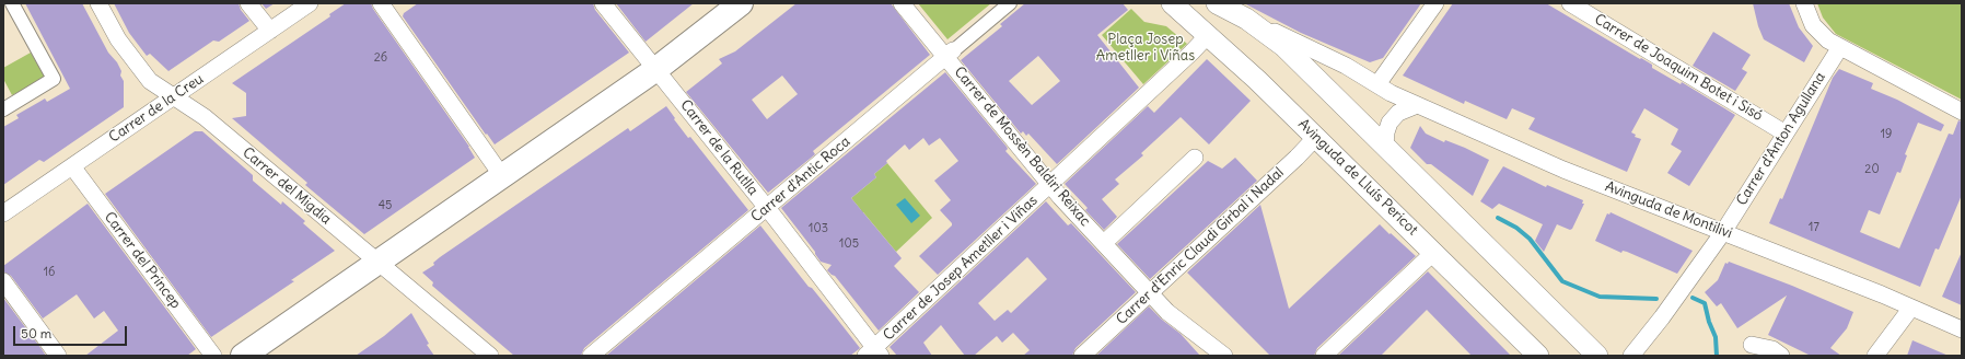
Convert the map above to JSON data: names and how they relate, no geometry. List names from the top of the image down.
{
  "streets": {
    "street": [
      "Carrer de Joaquim Botet i Sisó",
      "Carrer de la Creu",
      "Carrer d'Anton Agullana",
      "Carrer de Mossèn Baldiri Reixac",
      "Carrer de la Rutlla",
      "Avinguda de Lluís Pericot",
      "Carrer d'Antic Roca",
      "Carrer del Migdia",
      "Avinguda de Montilivi",
      "Carrer d'Enric Claudi Girbal i Nadal",
      "Carrer del Príncep",
      "Carrer de Josep Ametller i Viñas"
    ]
  },
  "crossings": [
    ["Carrer de Joaquim Botet i Sisó", "Carrer d'Anton Agullana"],
    ["Carrer de la Creu", "Carrer del Migdia"],
    ["Carrer de la Creu", "Carrer del Príncep"],
    ["Carrer d'Anton Agullana", "Avinguda de Montilivi"],
    ["Carrer de Mossèn Baldiri Reixac", "Carrer d'Antic Roca"],
    ["Carrer de Mossèn Baldiri Reixac", "Carrer d'Enric Claudi Girbal i Nadal"],
    ["Carrer de Mossèn Baldiri Reixac", "Carrer de Josep Ametller i Viñas"],
    ["Carrer de la Rutlla", "Carrer d'Antic Roca"],
    ["Carrer de la Rutlla", "Carrer de Josep Ametller i Viñas"],
    ["Avinguda de Lluís Pericot", "Carrer d'Enric Claudi Girbal i Nadal"],
    ["Avinguda de Lluís Pericot", "Carrer de Josep Ametller i Viñas"]
  ],
  "parks": ["Plaça Josep Ametller i Viñas"],
  "house_numbers": [
    "26",
    "19",
    "20",
    "45",
    "17",
    "103",
    "105",
    "16"
  ],
  "scale_bar": "50 m"
}
